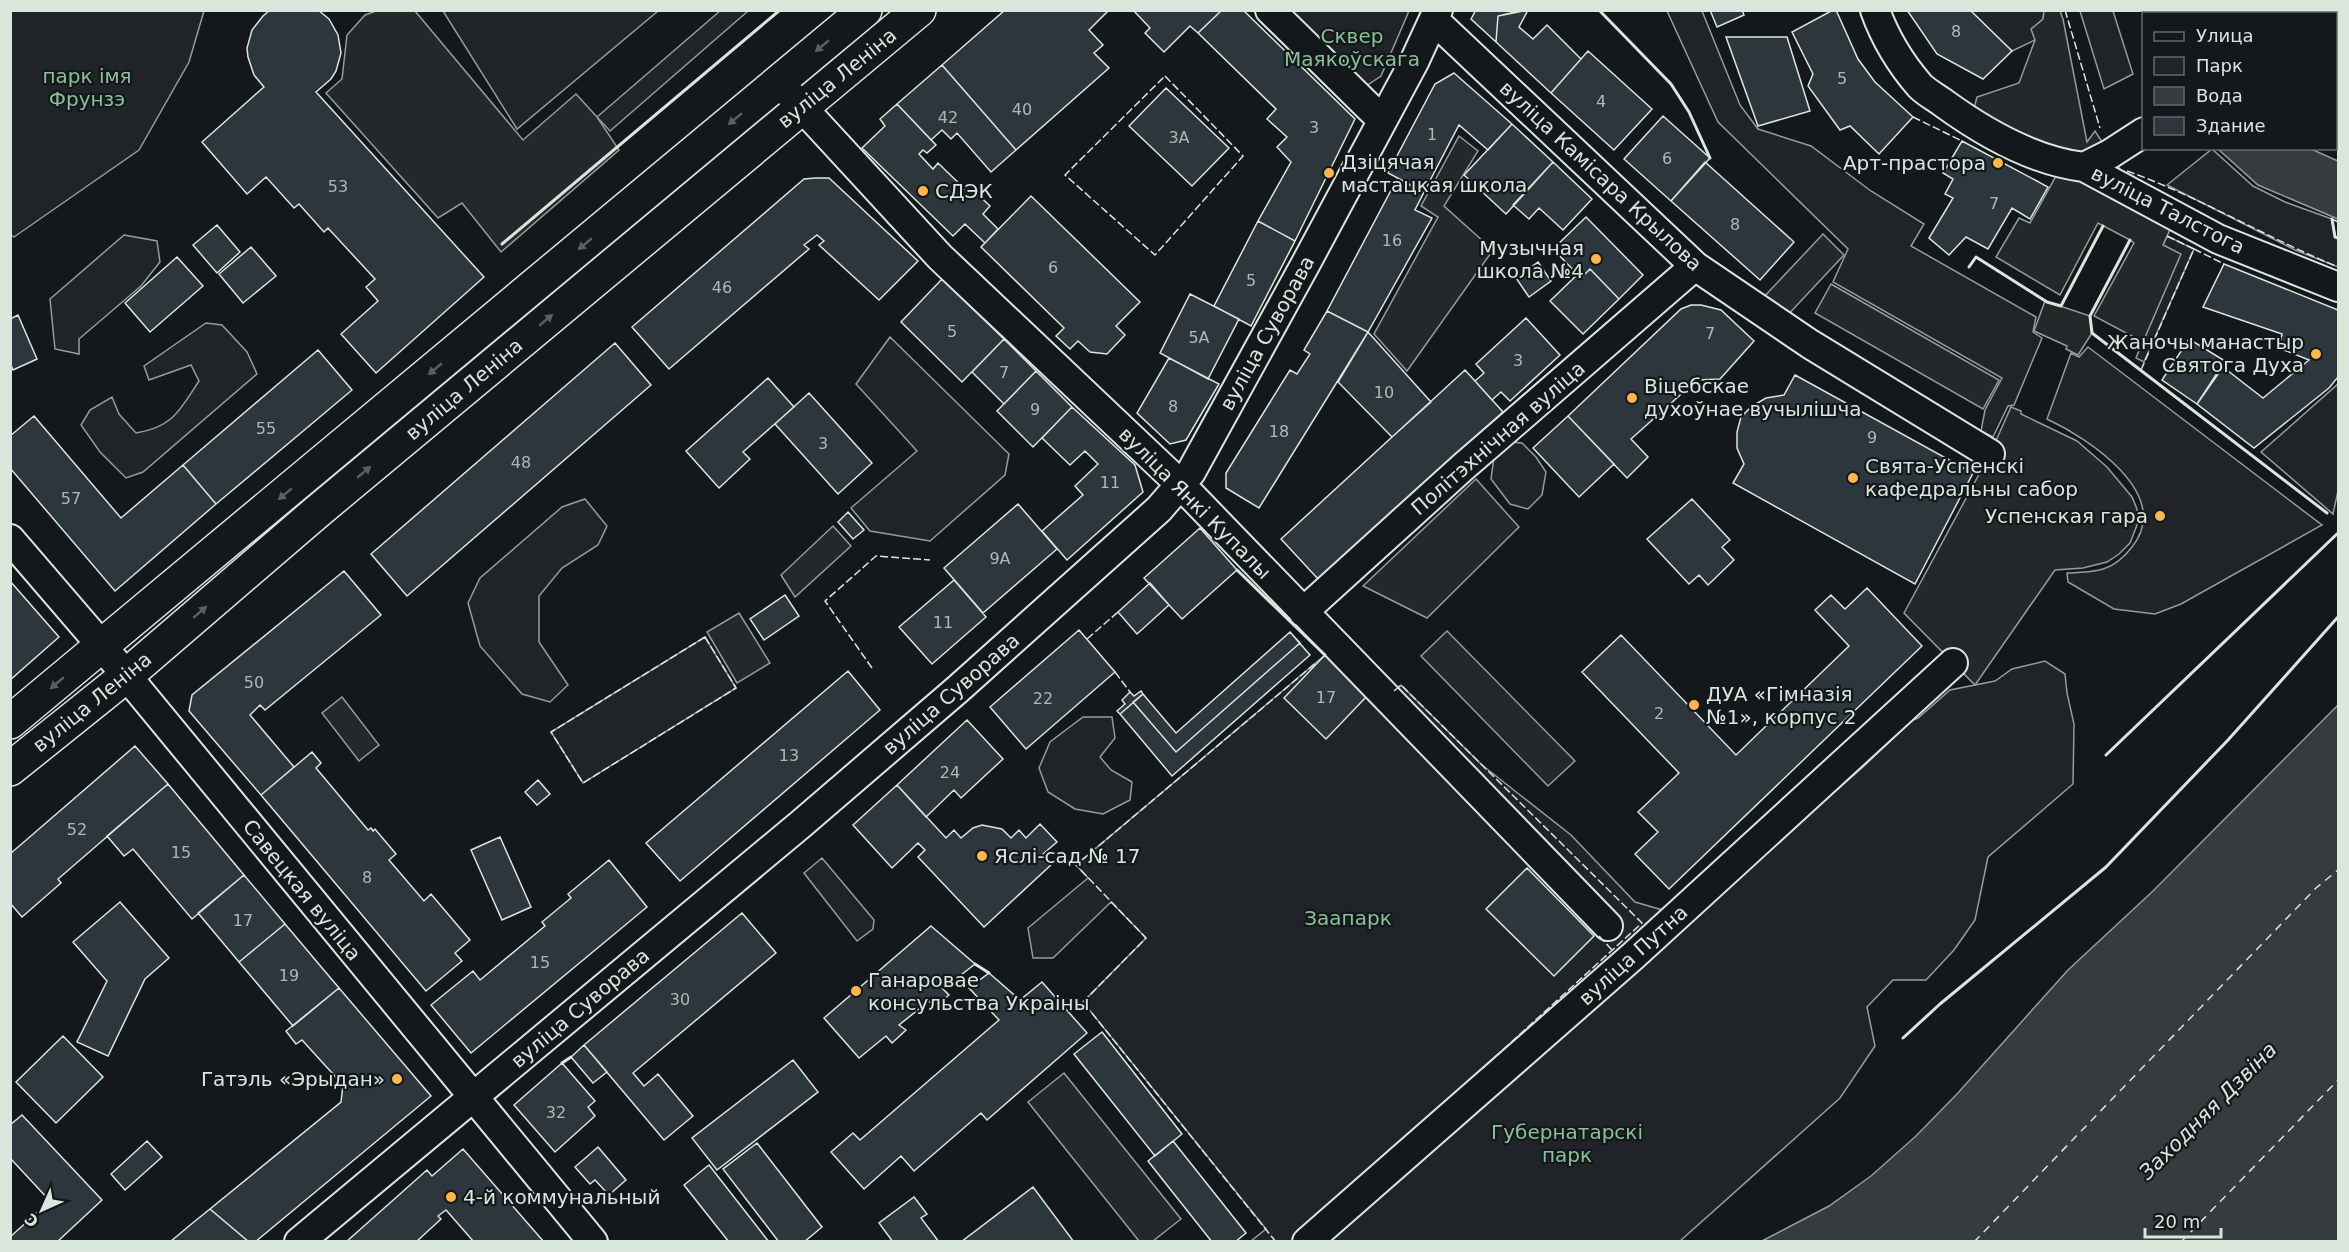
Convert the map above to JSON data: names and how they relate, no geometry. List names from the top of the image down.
{
  "streets": {
    "main road": ["вуліца Леніна"],
    "street": [
      "вуліца Камісара Крылова",
      "вуліца Талстога",
      "вуліца Суворава",
      "Політэхнічная вуліца",
      "вуліца Янкі Купалы",
      "Савецкая вуліца",
      "вуліца Путна"
    ]
  },
  "crossings": [
    ["вуліца Леніна", "вуліца Янкі Купалы"],
    ["вуліца Леніна", "Савецкая вуліца"],
    ["вуліца Камісара Крылова", "вуліца Суворава"],
    ["вуліца Камісара Крылова", "Політэхнічная вуліца"],
    ["вуліца Суворава", "вуліца Янкі Купалы"],
    ["вуліца Суворава", "Савецкая вуліца"],
    ["Політэхнічная вуліца", "вуліца Янкі Купалы"]
  ],
  "water": ["Заходняя Дзвіна"],
  "parks": [
    "Сквер Маякоўскага",
    "парк імя Фрунзэ",
    "Заапарк",
    "Губернатарскі парк"
  ],
  "places": [
    "Арт-прастора",
    "Дзіцячая мастацкая школа",
    "СДЭК",
    "Музычная школа №4",
    "Жаночы манастыр Святога Духа",
    "Віцебскае духоўнае вучылішча",
    "Свята-Успенскі кафедральны сабор",
    "Успенская гара",
    "ДУА «Гімназія №1», корпус 2",
    "Яслі-сад № 17",
    "Ганаровае консульства Украіны",
    "Гатэль «Эрыдан»",
    "4-й коммунальный"
  ],
  "house_numbers": [
    "8",
    "5",
    "4",
    "40",
    "42",
    "3",
    "1",
    "3А",
    "6",
    "53",
    "7",
    "8",
    "16",
    "6",
    "5",
    "46",
    "5",
    "7",
    "5А",
    "3",
    "7",
    "10",
    "8",
    "9",
    "55",
    "18",
    "9",
    "3",
    "48",
    "11",
    "57",
    "9А",
    "11",
    "50",
    "17",
    "22",
    "2",
    "13",
    "24",
    "52",
    "15",
    "8",
    "17",
    "15",
    "19",
    "30",
    "32"
  ],
  "legend": [
    "Улица",
    "Парк",
    "Вода",
    "Здание"
  ],
  "scale_bar": "20 m",
  "north": "bottom left"
}
